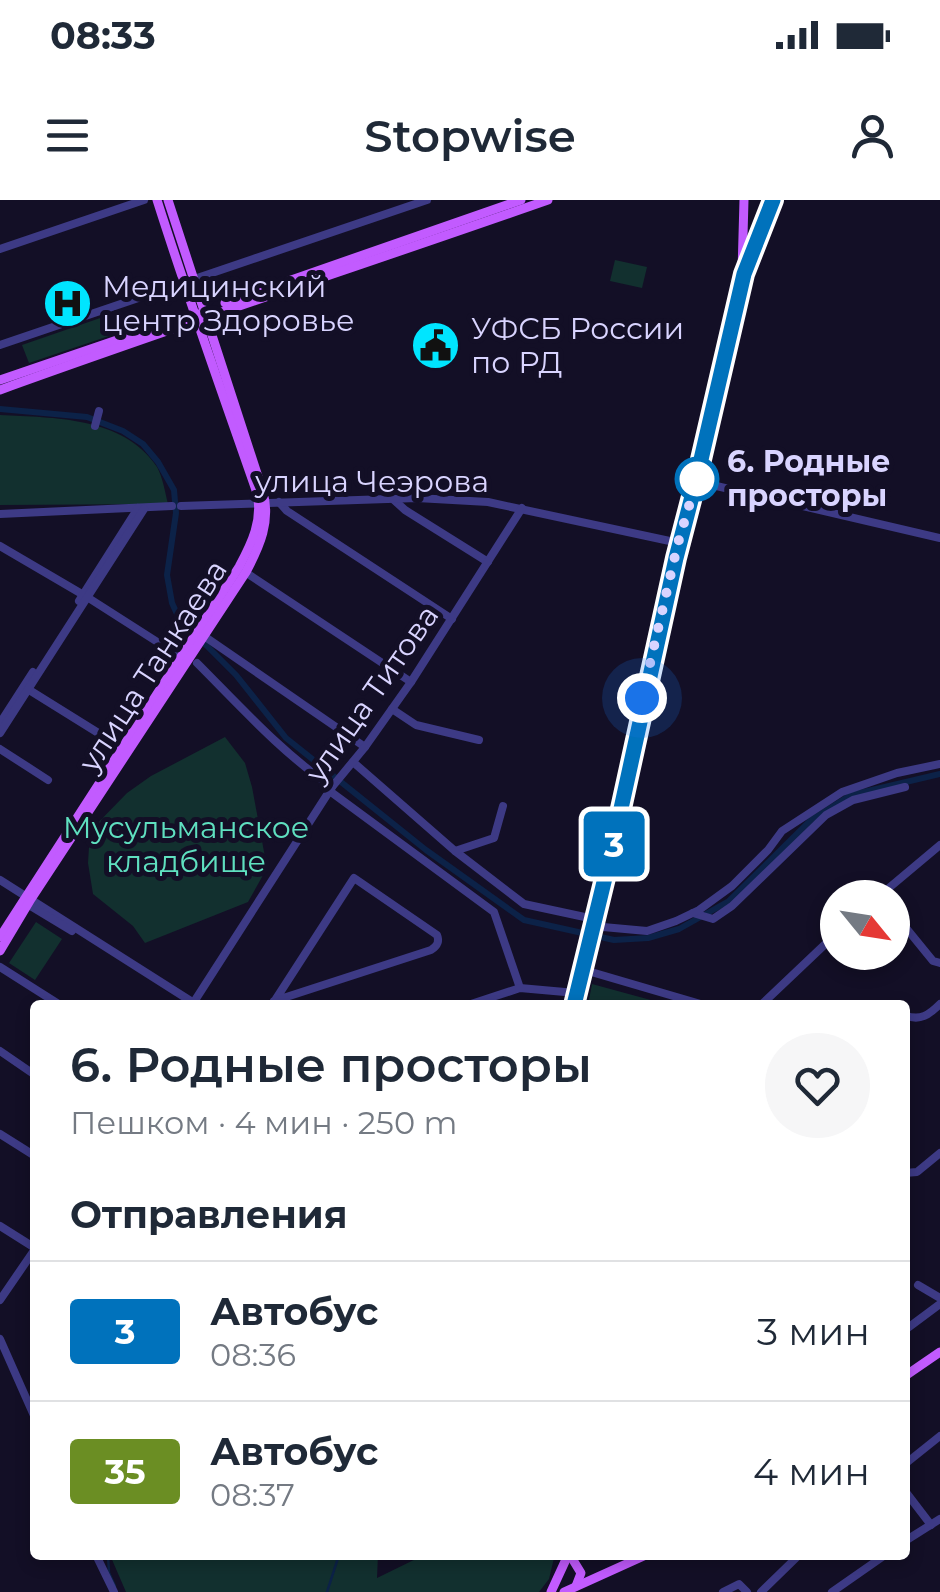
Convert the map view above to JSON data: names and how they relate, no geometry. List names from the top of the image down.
{
  "streets": {
    "main road": ["улица Танкаева"],
    "street": ["улица Чеэрова", "улица Титова"]
  },
  "crossings": [
    ["улица Чеэрова", "улица Танкаева"],
    ["улица Чеэрова", "улица Титова"]
  ],
  "parks": ["Мусульманское кладбище"],
  "places": {
    "hospital": ["Медицинский центр Здоровье"],
    "public building": ["УФСБ России по РД"],
    "other": ["6. Родные просторы"]
  },
  "lines": ["bus line 3"],
  "north": "bottom right",
  "page": {
    "status": "08:33",
    "header": "Stopwise",
    "on_map": "3",
    "heading": [
      ["6. Родные просторы", "Пешком · 4 мин · 250 m"],
      "Отправления"
    ],
    "list": [
      {
        "mark": "3",
        "name": "Автобус",
        "note": "08:36",
        "value": "3 мин"
      },
      {
        "mark": "35",
        "name": "Автобус",
        "note": "08:37",
        "value": "4 мин"
      }
    ]
  }
}
